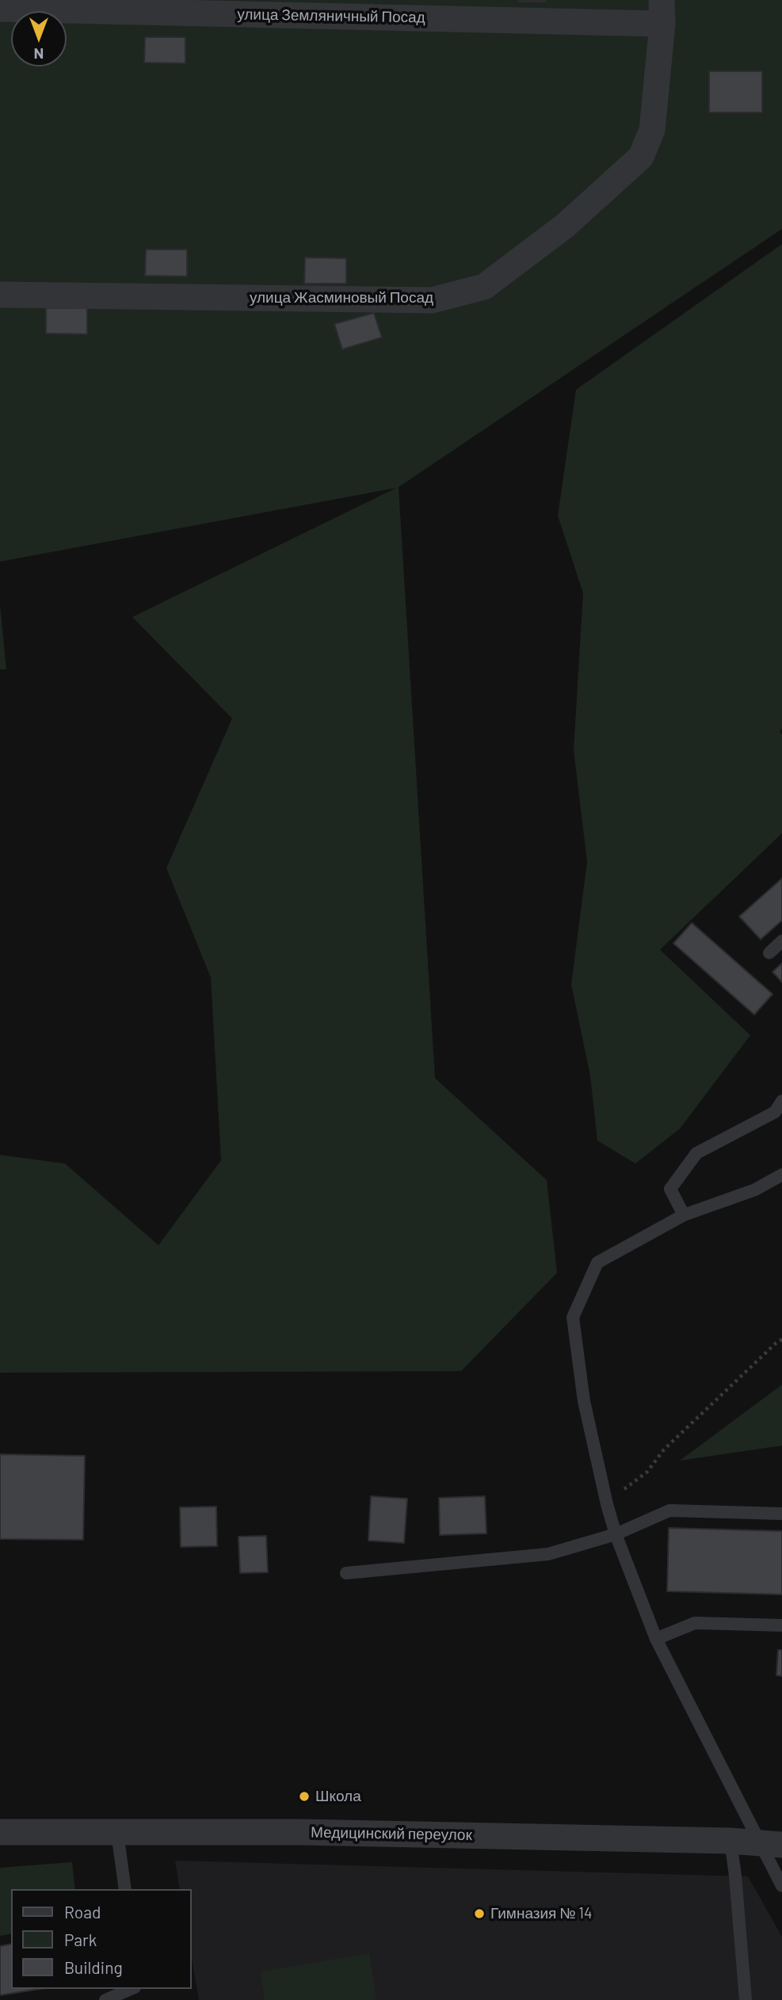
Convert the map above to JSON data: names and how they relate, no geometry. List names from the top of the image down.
{
  "streets": {
    "street": ["улица Земляничный Посад", "улица Жасминовый Посад", "Медицинский переулок"]
  },
  "crossings": [
    ["улица Земляничный Посад", "улица Жасминовый Посад"]
  ],
  "places": ["Школа", "Гимназия № 14"],
  "legend": ["Road", "Park", "Building"],
  "north": "bottom"
}
